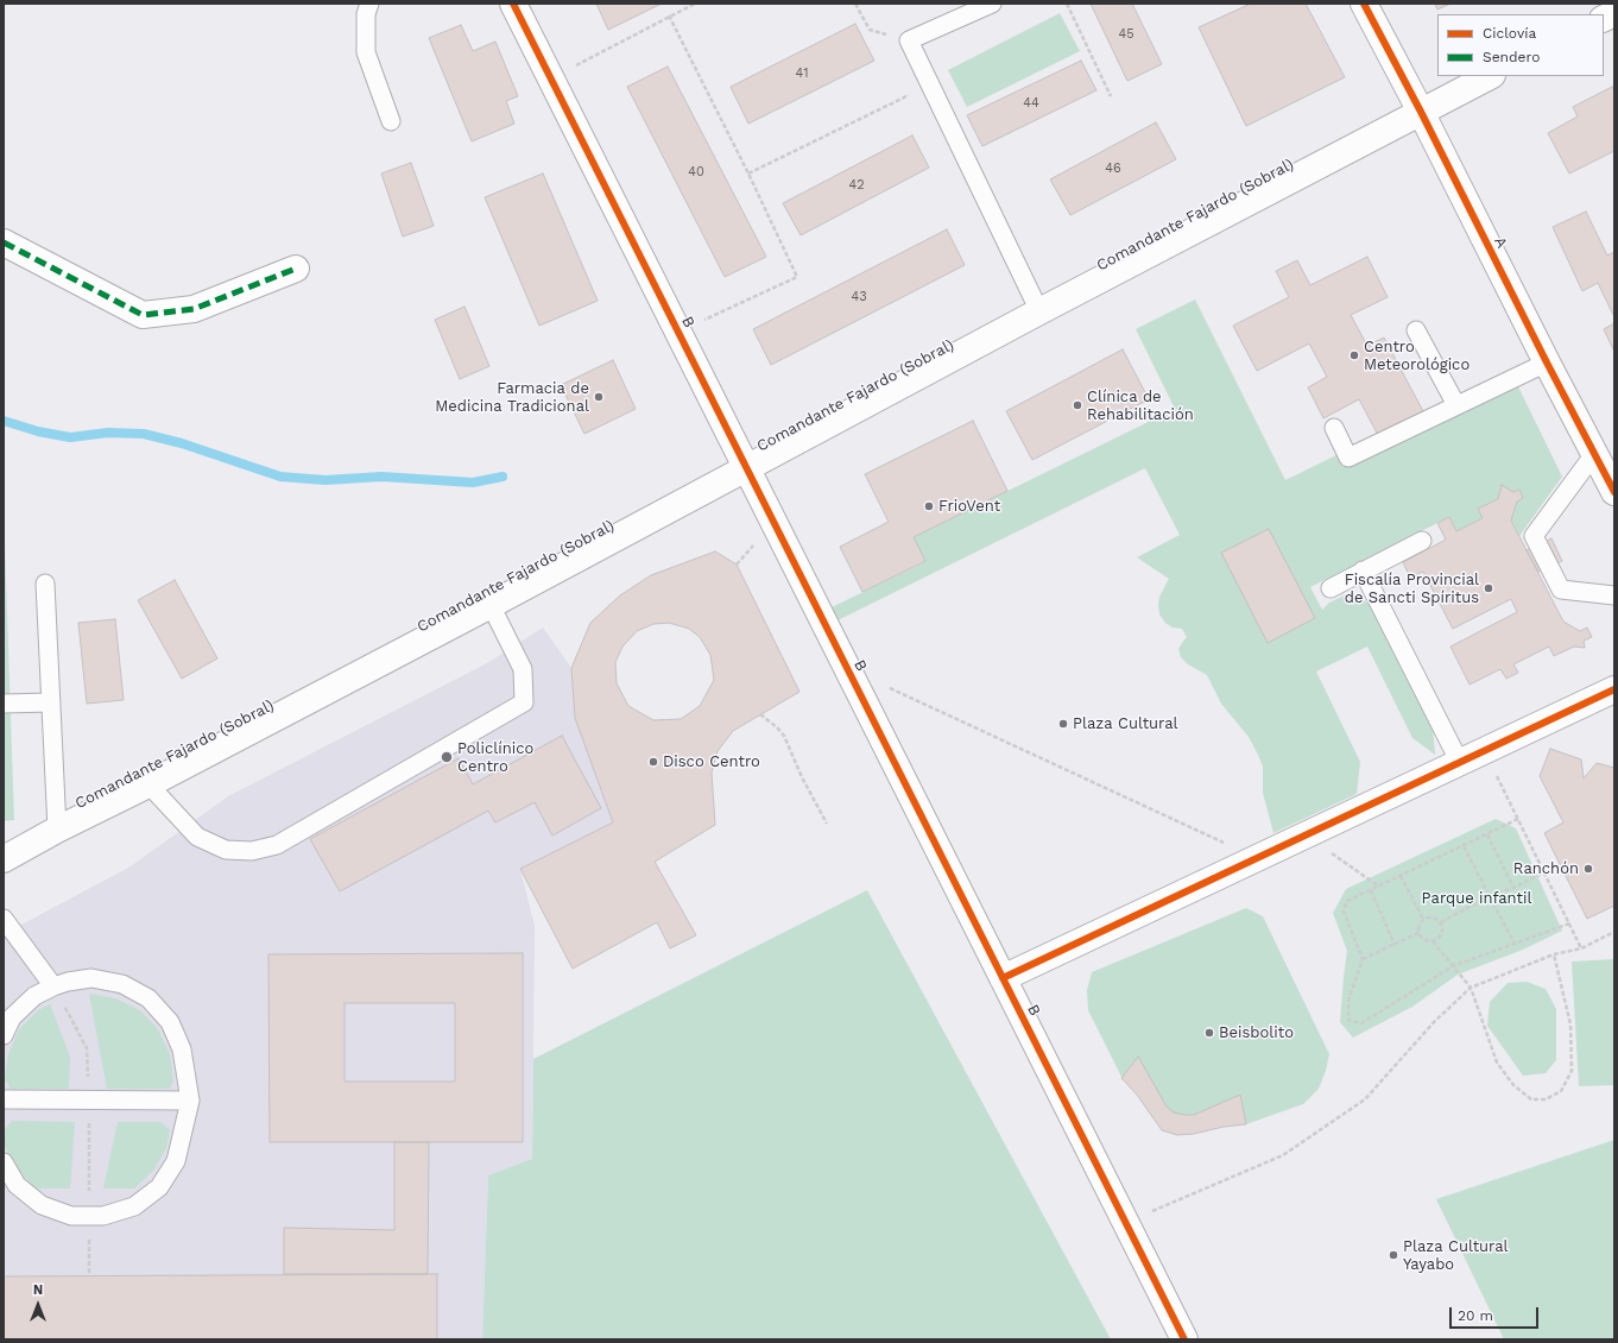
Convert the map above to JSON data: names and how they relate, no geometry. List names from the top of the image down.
{
  "streets": {
    "street": ["Comandante Fajardo (Sobral)", "A", "B"]
  },
  "crossings": [
    ["Comandante Fajardo (Sobral)", "A"],
    ["Comandante Fajardo (Sobral)", "B"]
  ],
  "parks": ["Parque infantil"],
  "places": [
    "Centro Meteorológico",
    "Farmacia de Medicina Tradicional",
    "Clínica de Rehabilitación",
    "FrioVent",
    "Fiscalía Provincial de Sancti Spíritus",
    "Plaza Cultural",
    "Policlínico Centro",
    "Disco Centro",
    "Ranchón",
    "Beisbolito",
    "Plaza Cultural Yayabo"
  ],
  "house_numbers": [
    "45",
    "41",
    "44",
    "46",
    "40",
    "42",
    "43"
  ],
  "legend": ["Ciclovía", "Sendero"],
  "scale_bar": "20 m",
  "north": "top"
}
